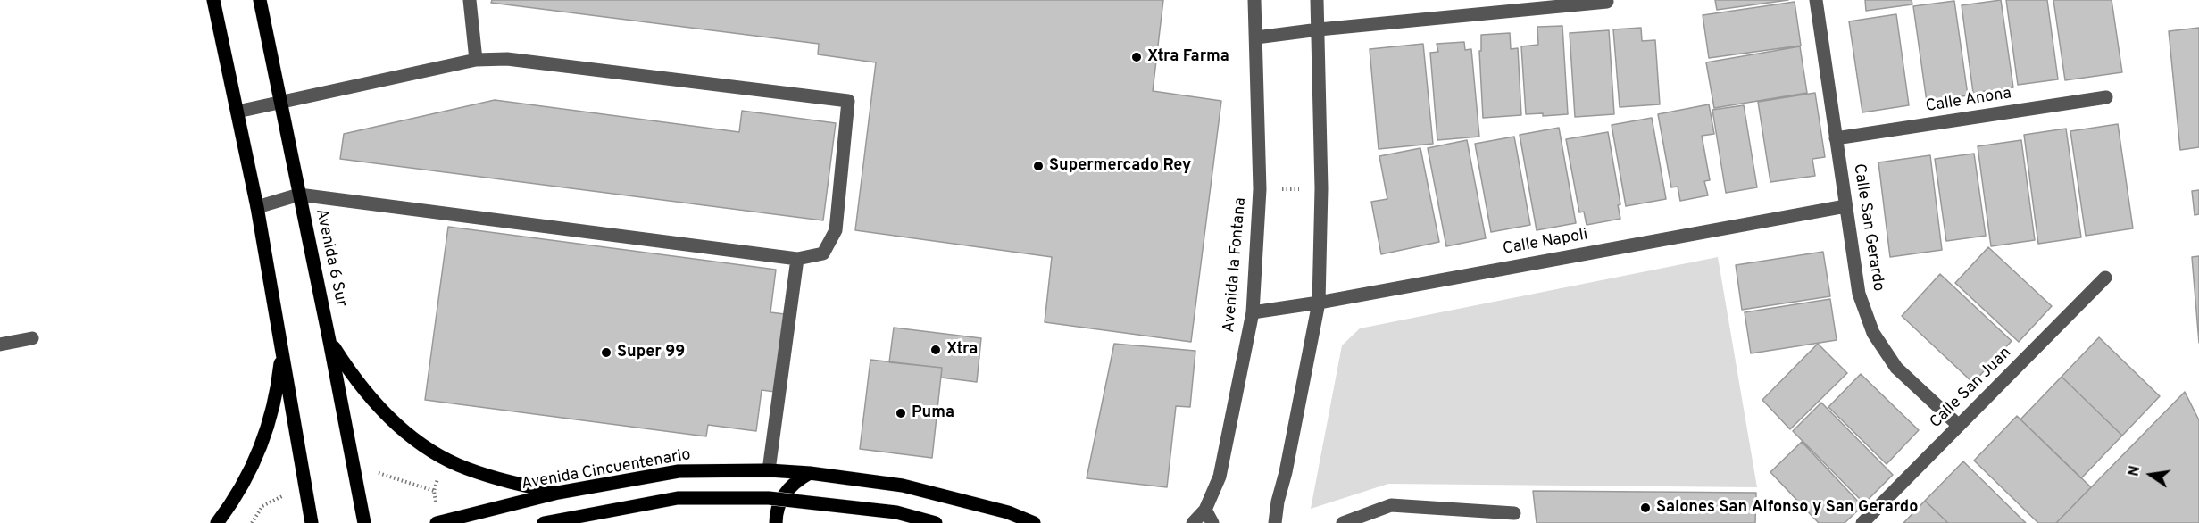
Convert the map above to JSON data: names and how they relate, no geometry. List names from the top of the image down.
{
  "streets": {
    "main road": ["Avenida 6 Sur", "Avenida Cincuentenario"],
    "street": [
      "Calle Anona",
      "Calle San Gerardo",
      "Calle Napoli",
      "Avenida la Fontana",
      "Calle San Juan"
    ]
  },
  "crossings": [
    ["Calle Anona", "Calle San Gerardo"],
    ["Calle San Gerardo", "Calle Napoli"],
    ["Calle San Gerardo", "Calle San Juan"],
    ["Calle Napoli", "Avenida la Fontana"]
  ],
  "places": [
    "Xtra Farma",
    "Supermercado Rey",
    "Xtra",
    "Super 99",
    "Puma",
    "Salones San Alfonso y San Gerardo"
  ],
  "north": "left"
}
